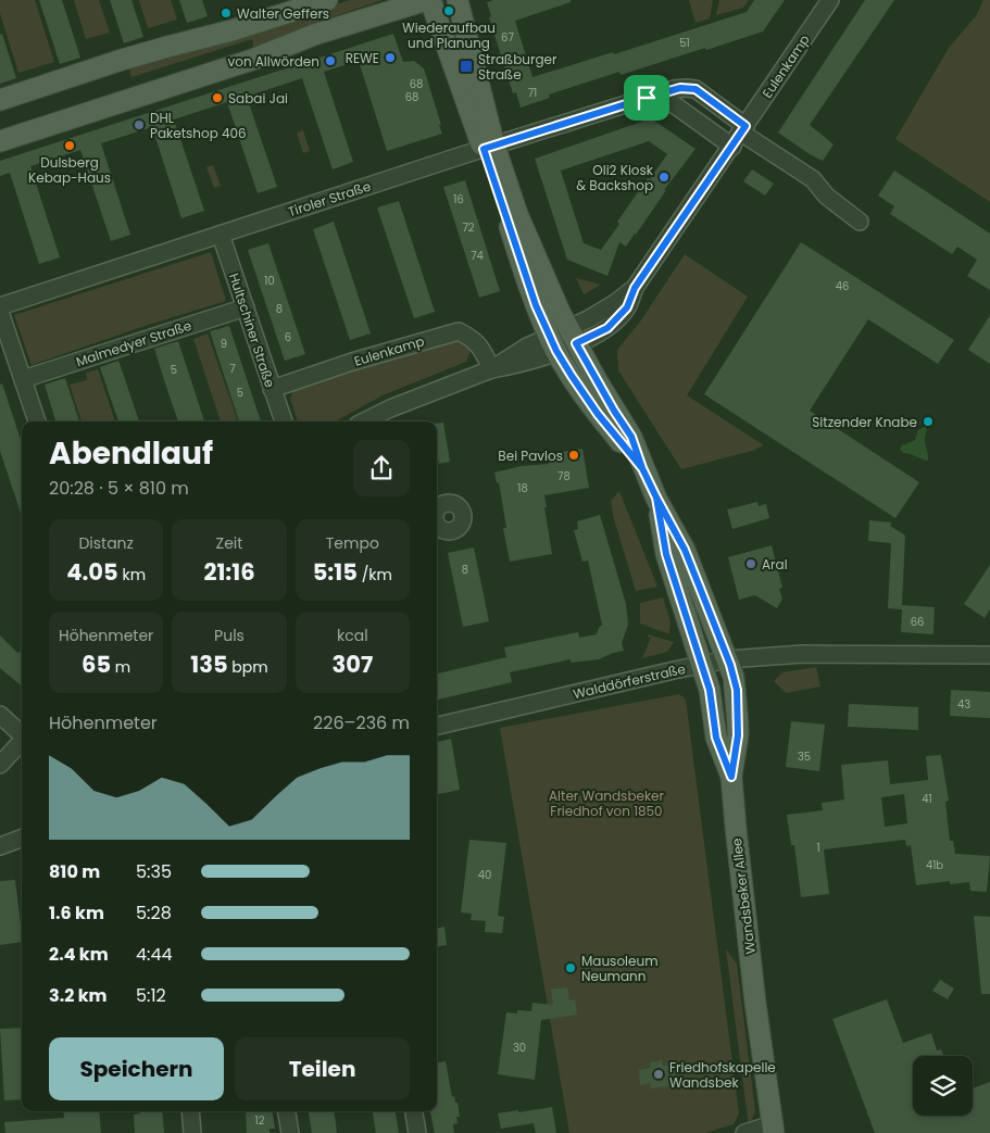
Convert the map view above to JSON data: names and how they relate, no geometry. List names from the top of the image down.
{
  "streets": {
    "main road": ["Wandsbeker Allee"],
    "street": [
      "Eulenkamp",
      "Tiroler Straße",
      "Hultschiner Straße",
      "Malmedyer Straße",
      "Walddörferstraße"
    ]
  },
  "crossings": [
    ["Eulenkamp", "Tiroler Straße"],
    ["Eulenkamp", "Hultschiner Straße"],
    ["Tiroler Straße", "Hultschiner Straße"],
    ["Hultschiner Straße", "Malmedyer Straße"],
    ["Walddörferstraße", "Wandsbeker Allee"]
  ],
  "parks": ["Alter Wandsbeker Friedhof von 1850"],
  "places": {
    "other": [
      "Wiederaufbau und Planung",
      "Walter Geffers",
      "REWE",
      "von Allwörden",
      "Sabai Jai",
      "DHL Paketshop 406",
      "Dulsberg Kebap-Haus",
      "Oli2 Kiosk & Backshop",
      "Sitzender Knabe",
      "Bei Pavlos",
      "Aral",
      "Mausoleum Neumann",
      "Friedhofskapelle Wandsbek"
    ],
    "transit": ["Straßburger Straße"]
  },
  "house_numbers": [
    "67",
    "51",
    "68",
    "71",
    "68",
    "16",
    "72",
    "74",
    "10",
    "46",
    "8",
    "6",
    "9",
    "7",
    "5",
    "5",
    "78",
    "18",
    "8",
    "66",
    "43",
    "35",
    "41",
    "1",
    "41b",
    "40",
    "30",
    "12"
  ],
  "page": {
    "heading": ["Abendlauf", "20:28 · 5 × 810 m"],
    "stats": [
      ["Distanz", "4.05 km"],
      ["Zeit", "21:16"],
      ["Tempo", "5:15 /km"],
      ["Höhenmeter", "65 m"],
      ["Puls", "135 bpm"],
      ["kcal", "307"]
    ],
    "chart": ["Höhenmeter", "226–236 m"],
    "list": [
      {
        "name": "810 m",
        "note": "5:35"
      },
      {
        "name": "1.6 km",
        "note": "5:28"
      },
      {
        "name": "2.4 km",
        "note": "4:44"
      },
      {
        "name": "3.2 km",
        "note": "5:12"
      }
    ],
    "buttons": ["Speichern", "Teilen"]
  }
}
